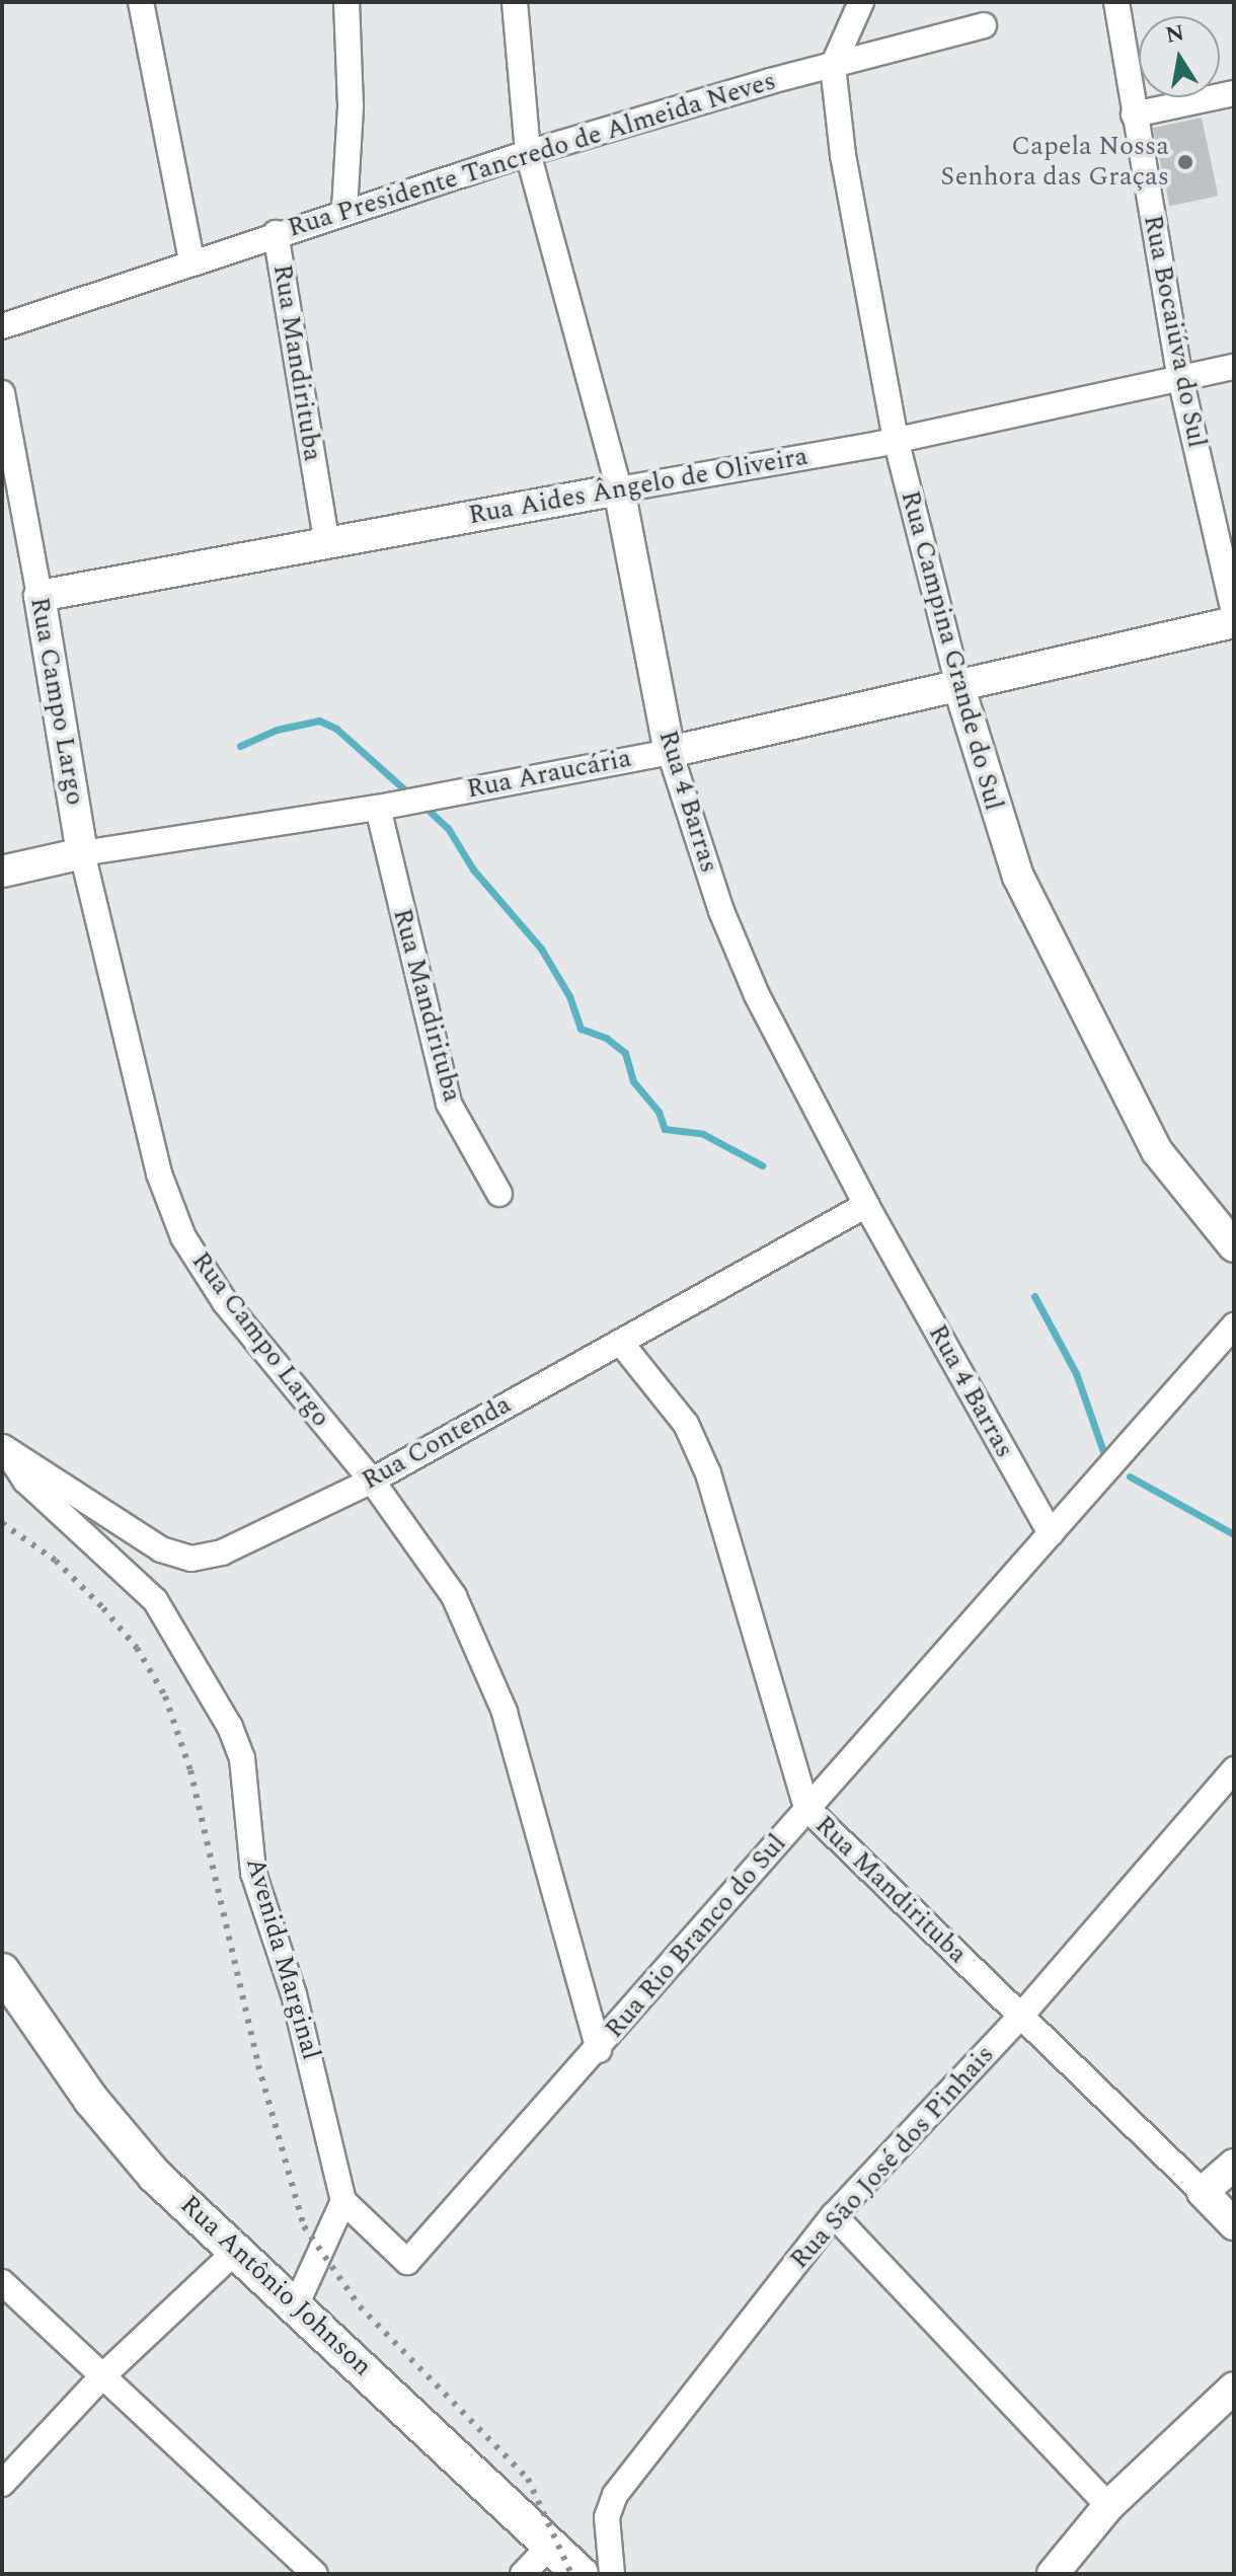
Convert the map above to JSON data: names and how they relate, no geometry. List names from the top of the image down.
{
  "streets": {
    "main road": ["Rua Antônio Johnson"],
    "street": [
      "Rua Presidente Tancredo de Almeida Neves",
      "Rua Bocaiúva do Sul",
      "Rua Mandirituba",
      "Rua Aides Ângelo de Oliveira",
      "Rua Campina Grande do Sul",
      "Rua Campo Largo",
      "Rua Araucária",
      "Rua 4 Barras",
      "Rua Contenda",
      "Rua Rio Branco do Sul",
      "Avenida Marginal",
      "Rua São José dos Pinhais"
    ]
  },
  "crossings": [
    ["Rua Presidente Tancredo de Almeida Neves", "Rua Mandirituba"],
    ["Rua Presidente Tancredo de Almeida Neves", "Rua Campina Grande do Sul"],
    ["Rua Presidente Tancredo de Almeida Neves", "Rua 4 Barras"],
    ["Rua Bocaiúva do Sul", "Rua Aides Ângelo de Oliveira"],
    ["Rua Mandirituba", "Rua Aides Ângelo de Oliveira"],
    ["Rua Mandirituba", "Rua Araucária"],
    ["Rua Mandirituba", "Rua Contenda"],
    ["Rua Mandirituba", "Rua Rio Branco do Sul"],
    ["Rua Mandirituba", "Rua São José dos Pinhais"],
    ["Rua Aides Ângelo de Oliveira", "Rua Campina Grande do Sul"],
    ["Rua Aides Ângelo de Oliveira", "Rua Campo Largo"],
    ["Rua Aides Ângelo de Oliveira", "Rua 4 Barras"],
    ["Rua Campina Grande do Sul", "Rua Araucária"],
    ["Rua Campo Largo", "Rua Araucária"],
    ["Rua Campo Largo", "Rua Contenda"],
    ["Rua Campo Largo", "Rua Rio Branco do Sul"],
    ["Rua Araucária", "Rua 4 Barras"],
    ["Rua 4 Barras", "Rua Contenda"],
    ["Rua 4 Barras", "Rua Rio Branco do Sul"],
    ["Rua Contenda", "Avenida Marginal"],
    ["Rua Rio Branco do Sul", "Avenida Marginal"]
  ],
  "places": ["Capela Nossa Senhora das Graças"],
  "north": "top"
}
